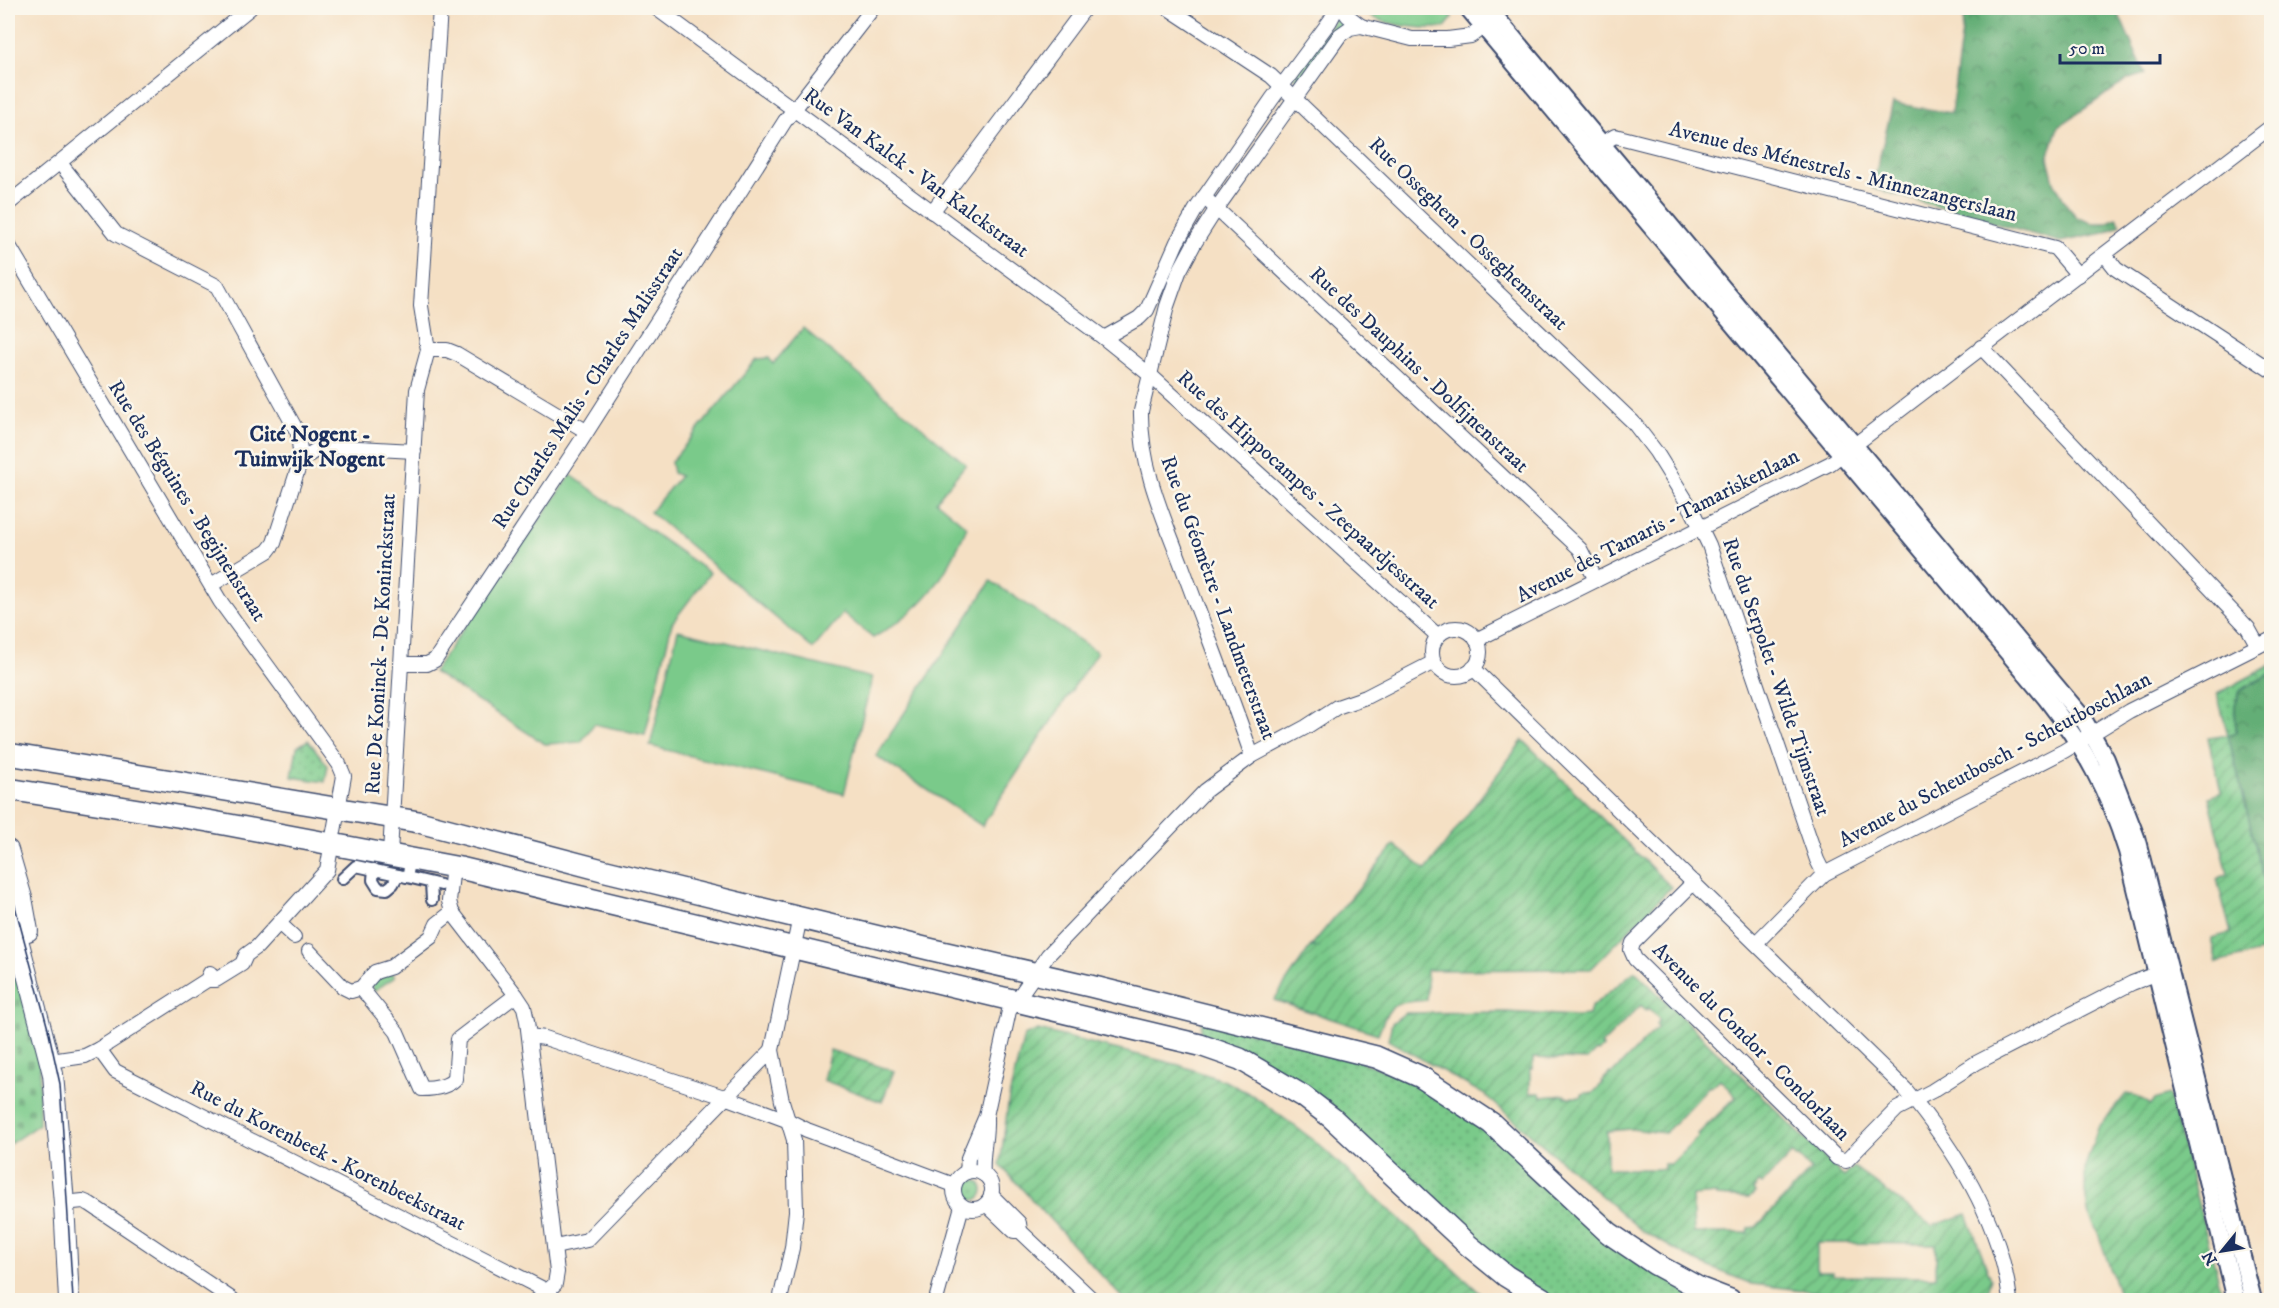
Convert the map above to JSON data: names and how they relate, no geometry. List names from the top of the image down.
{
  "streets": {
    "street": [
      "Avenue des Ménestrels - Minnezangerslaan",
      "Rue Van Kalck - Van Kalckstraat",
      "Rue Osseghem - Osseghemstraat",
      "Rue des Dauphins - Dolfijnenstraat",
      "Rue Charles Malis - Charles Malisstraat",
      "Rue des Hippocampes - Zeepaardjesstraat",
      "Rue des Béguines - Begijnenstraat",
      "Avenue des Tamaris - Tamariskenlaan",
      "Rue du Géomètre - Landmeterstraat",
      "Rue De Koninck - De Koninckstraat",
      "Rue du Serpolet - Wilde Tijmstraat",
      "Avenue du Scheutbosch - Scheutboschlaan",
      "Avenue du Condor - Condorlaan",
      "Rue du Korenbeek - Korenbeekstraat"
    ]
  },
  "crossings": [
    ["Avenue des Ménestrels - Minnezangerslaan", "Avenue des Tamaris - Tamariskenlaan"],
    ["Rue Van Kalck - Van Kalckstraat", "Rue Charles Malis - Charles Malisstraat"],
    ["Rue Van Kalck - Van Kalckstraat", "Rue des Hippocampes - Zeepaardjesstraat"],
    ["Rue Van Kalck - Van Kalckstraat", "Rue du Géomètre - Landmeterstraat"],
    ["Rue Osseghem - Osseghemstraat", "Avenue des Tamaris - Tamariskenlaan"],
    ["Rue Osseghem - Osseghemstraat", "Rue du Géomètre - Landmeterstraat"],
    ["Rue Osseghem - Osseghemstraat", "Rue du Serpolet - Wilde Tijmstraat"],
    ["Rue des Dauphins - Dolfijnenstraat", "Avenue des Tamaris - Tamariskenlaan"],
    ["Rue des Dauphins - Dolfijnenstraat", "Rue du Géomètre - Landmeterstraat"],
    ["Rue Charles Malis - Charles Malisstraat", "Rue De Koninck - De Koninckstraat"],
    ["Rue des Hippocampes - Zeepaardjesstraat", "Avenue des Tamaris - Tamariskenlaan"],
    ["Rue des Hippocampes - Zeepaardjesstraat", "Rue du Géomètre - Landmeterstraat"],
    ["Rue des Béguines - Begijnenstraat", "Rue du Korenbeek - Korenbeekstraat"],
    ["Avenue des Tamaris - Tamariskenlaan", "Rue du Serpolet - Wilde Tijmstraat"],
    ["Rue du Serpolet - Wilde Tijmstraat", "Avenue du Scheutbosch - Scheutboschlaan"]
  ],
  "districts": ["Cité Nogent - Tuinwijk Nogent"],
  "scale_bar": "50 m",
  "north": "bottom left"
}
